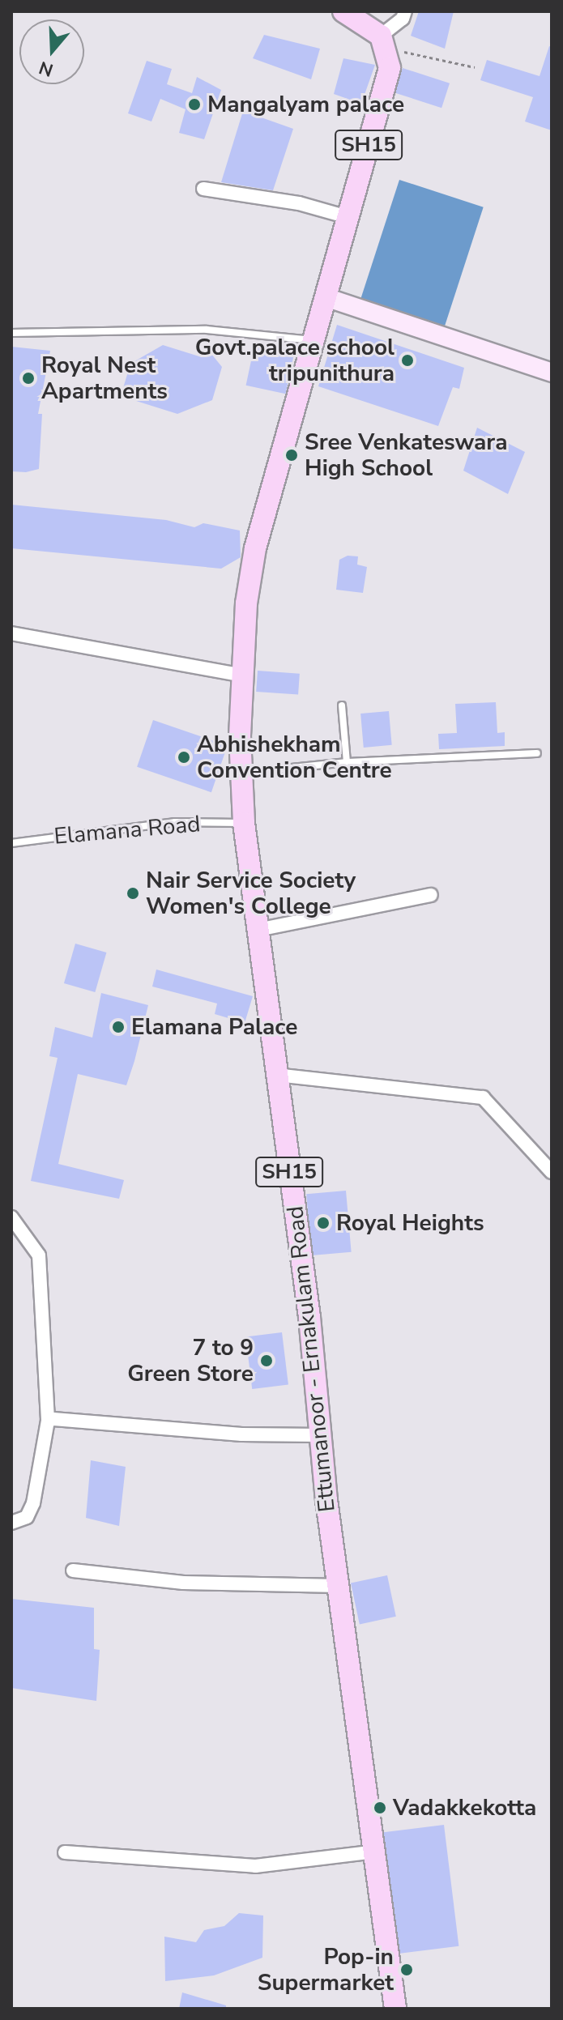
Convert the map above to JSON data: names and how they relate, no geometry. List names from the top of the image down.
{
  "streets": {
    "main road": ["SH15", "Ettumanoor - Ernakulam Road"],
    "lane": ["Elamana Road"]
  },
  "crossings": [
    ["Elamana Road", "Ettumanoor - Ernakulam Road"]
  ],
  "places": [
    "Mangalyam palace",
    "Govt.palace school tripunithura",
    "Royal Nest Apartments",
    "Sree Venkateswara High School",
    "Abhishekham Convention Centre",
    "Nair Service Society Women's College",
    "Elamana Palace",
    "Royal Heights",
    "7 to 9 Green Store",
    "Vadakkekotta",
    "Pop-in Supermarket"
  ],
  "north": "bottom"
}
